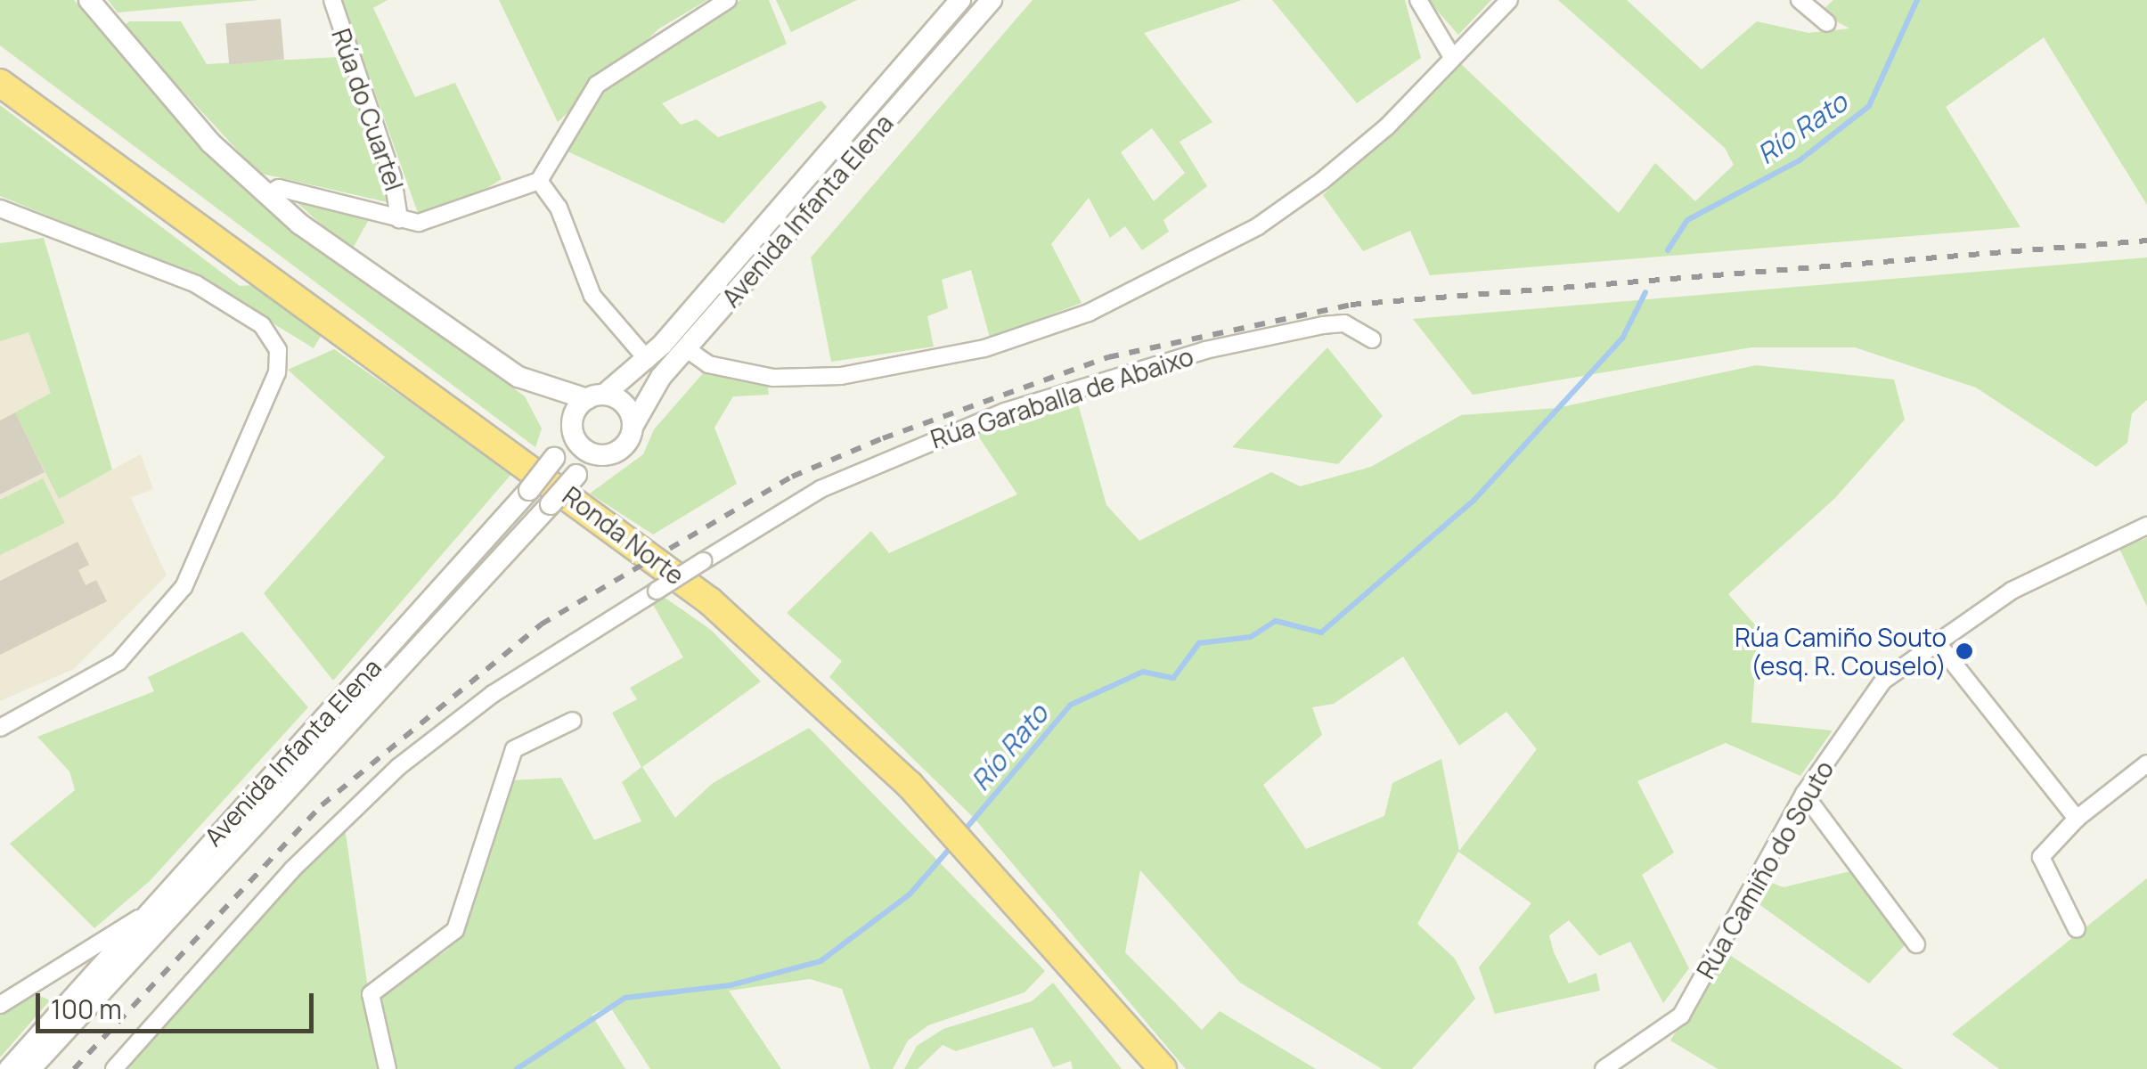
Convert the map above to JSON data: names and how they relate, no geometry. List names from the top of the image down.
{
  "streets": {
    "highway": ["Ronda Norte"],
    "street": [
      "Rúa do Cuartel",
      "Avenida Infanta Elena",
      "Rúa Garaballa de Abaixo",
      "Rúa Camiño do Souto"
    ]
  },
  "water": ["Río Rato"],
  "places": ["Rúa Camiño Souto (esq. R. Couselo)"],
  "scale_bar": "100 m"
}
